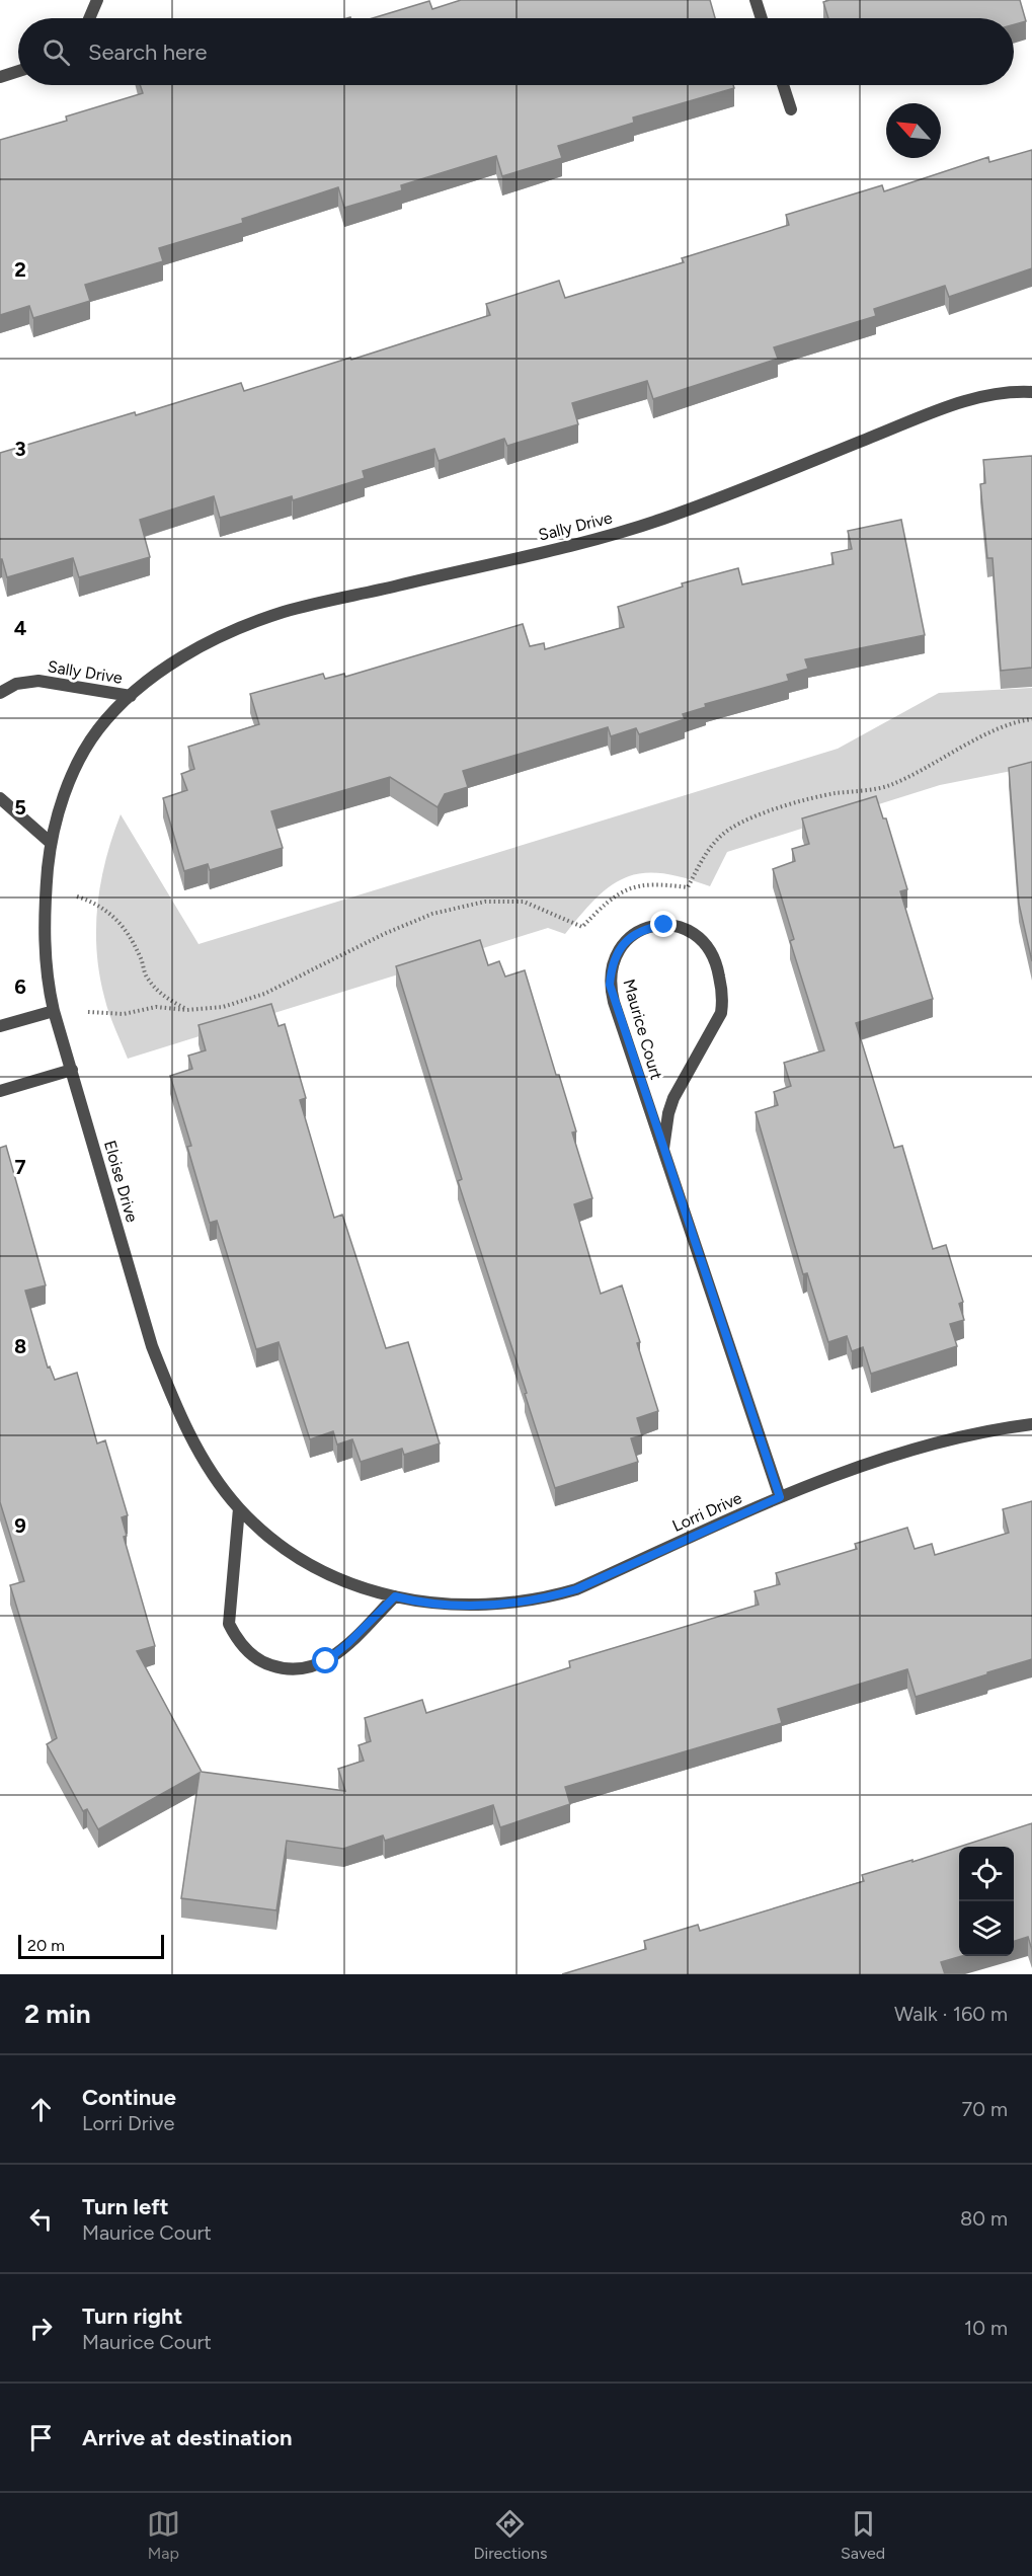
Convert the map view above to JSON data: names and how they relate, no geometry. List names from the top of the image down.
{
  "streets": {
    "street": [
      "Sally Drive",
      "Maurice Court",
      "Eloise Drive",
      "Lorri Drive"
    ]
  },
  "crossings": [
    ["Sally Drive", "Eloise Drive"],
    ["Maurice Court", "Lorri Drive"],
    ["Eloise Drive", "Lorri Drive"]
  ],
  "scale_bar": "20 m",
  "north": "top left",
  "page": {
    "search": "Search here",
    "scale": "20 m",
    "heading": ["2 min", "Walk · 160 m"],
    "list": [
      ["Continue", "Lorri Drive", "70 m"],
      ["Turn left", "Maurice Court", "80 m"],
      ["Turn right", "Maurice Court", "10 m"],
      "Arrive at destination"
    ],
    "nav": ["Map", "Directions", "Saved"]
  },
  "grid": {
    "rows": [
      "2",
      "3",
      "4",
      "5",
      "6",
      "7",
      "8",
      "9"
    ]
  }
}
